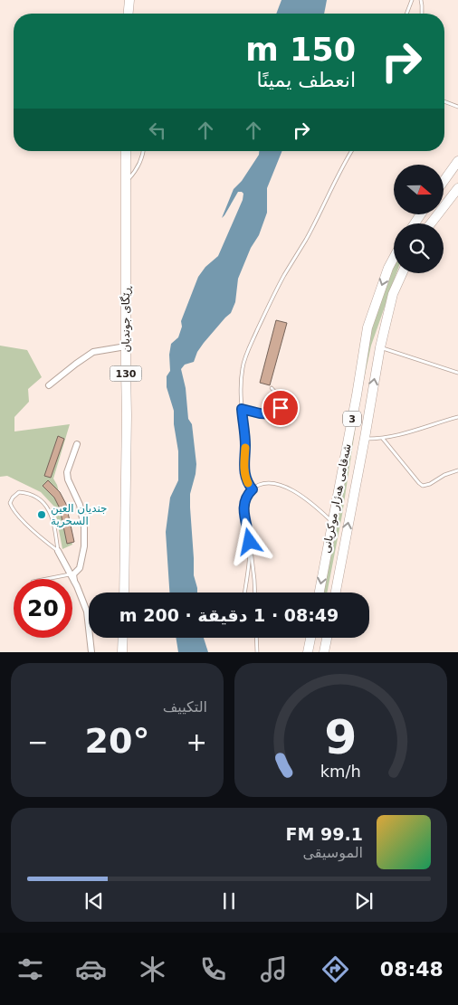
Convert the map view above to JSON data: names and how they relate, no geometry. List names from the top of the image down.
{
  "streets": {
    "main road": [
      "ڕێگای جوندیان",
      "130",
      "3",
      "شەقامی ھەژار موکریانی"
    ]
  },
  "places": ["جنديان العين السحرية"],
  "north": "right",
  "page": {
    "turn": ["150 m", "انعطف يمينًا"],
    "limit": "20",
    "trip": "08:49 · 1 دقيقة · 200 m",
    "tile": "التكييف",
    "heat": ["−", "20°", "+"],
    "song": ["99.1 FM", "الموسيقى"],
    "tabs": "08:48",
    "gauge": ["9", "km/h"]
  }
}
